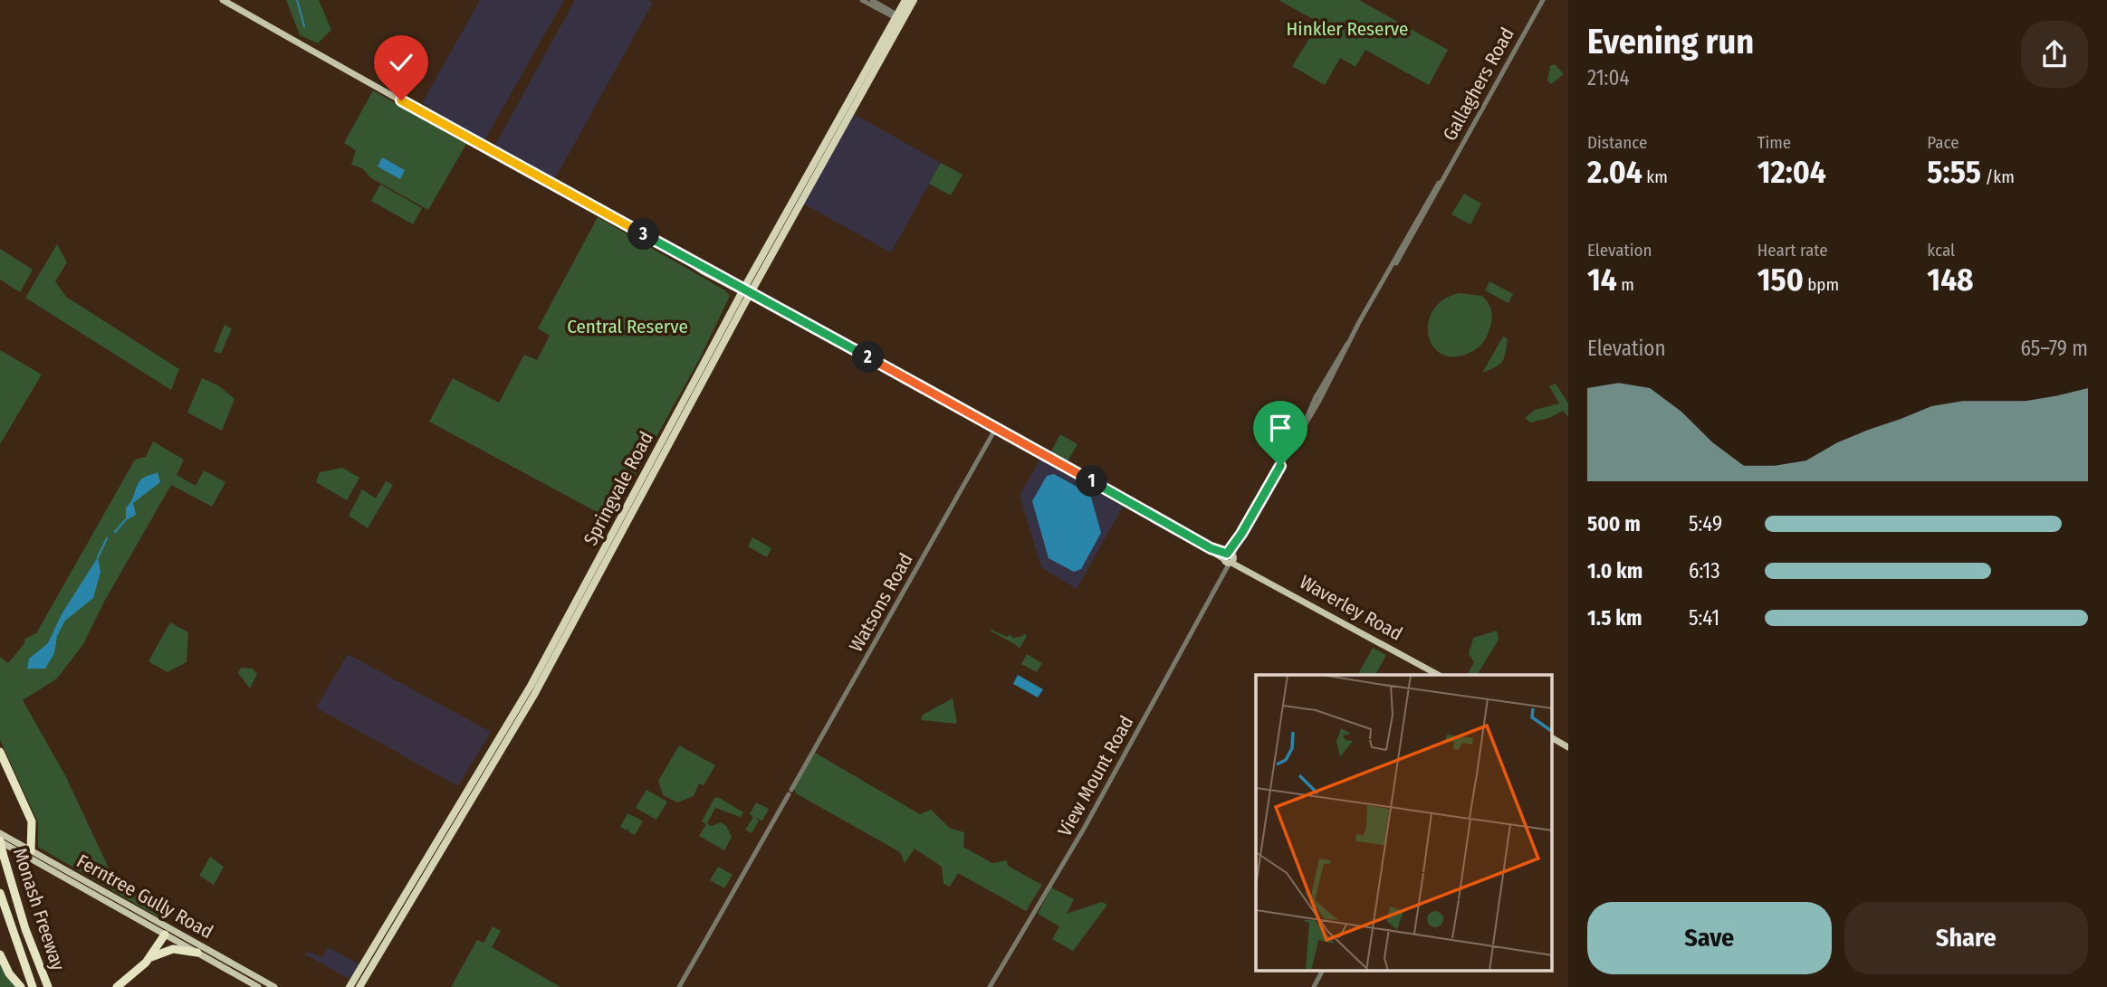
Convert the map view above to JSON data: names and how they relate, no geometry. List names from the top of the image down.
{
  "streets": {
    "highway": ["Springvale Road", "Monash Freeway"],
    "main road": ["Waverley Road", "Ferntree Gully Road"],
    "street": ["Gallaghers Road", "Watsons Road", "View Mount Road"]
  },
  "crossings": [
    ["Gallaghers Road", "Waverley Road"],
    ["Gallaghers Road", "View Mount Road"],
    ["Springvale Road", "Waverley Road"],
    ["Watsons Road", "Waverley Road"],
    ["Waverley Road", "View Mount Road"],
    ["Ferntree Gully Road", "Monash Freeway"]
  ],
  "parks": ["Hinkler Reserve", "Central Reserve"],
  "page": {
    "heading": ["Evening run", "21:04"],
    "stats": [
      ["Distance", "2.04 km"],
      ["Time", "12:04"],
      ["Pace", "5:55 /km"],
      ["Elevation", "14 m"],
      ["Heart rate", "150 bpm"],
      ["kcal", "148"]
    ],
    "pins": ["3", "2", "1"],
    "chart": ["Elevation", "65–79 m"],
    "list": [
      {
        "name": "500 m",
        "note": "5:49"
      },
      {
        "name": "1.0 km",
        "note": "6:13"
      },
      {
        "name": "1.5 km",
        "note": "5:41"
      }
    ],
    "buttons": ["Save", "Share"]
  }
}
